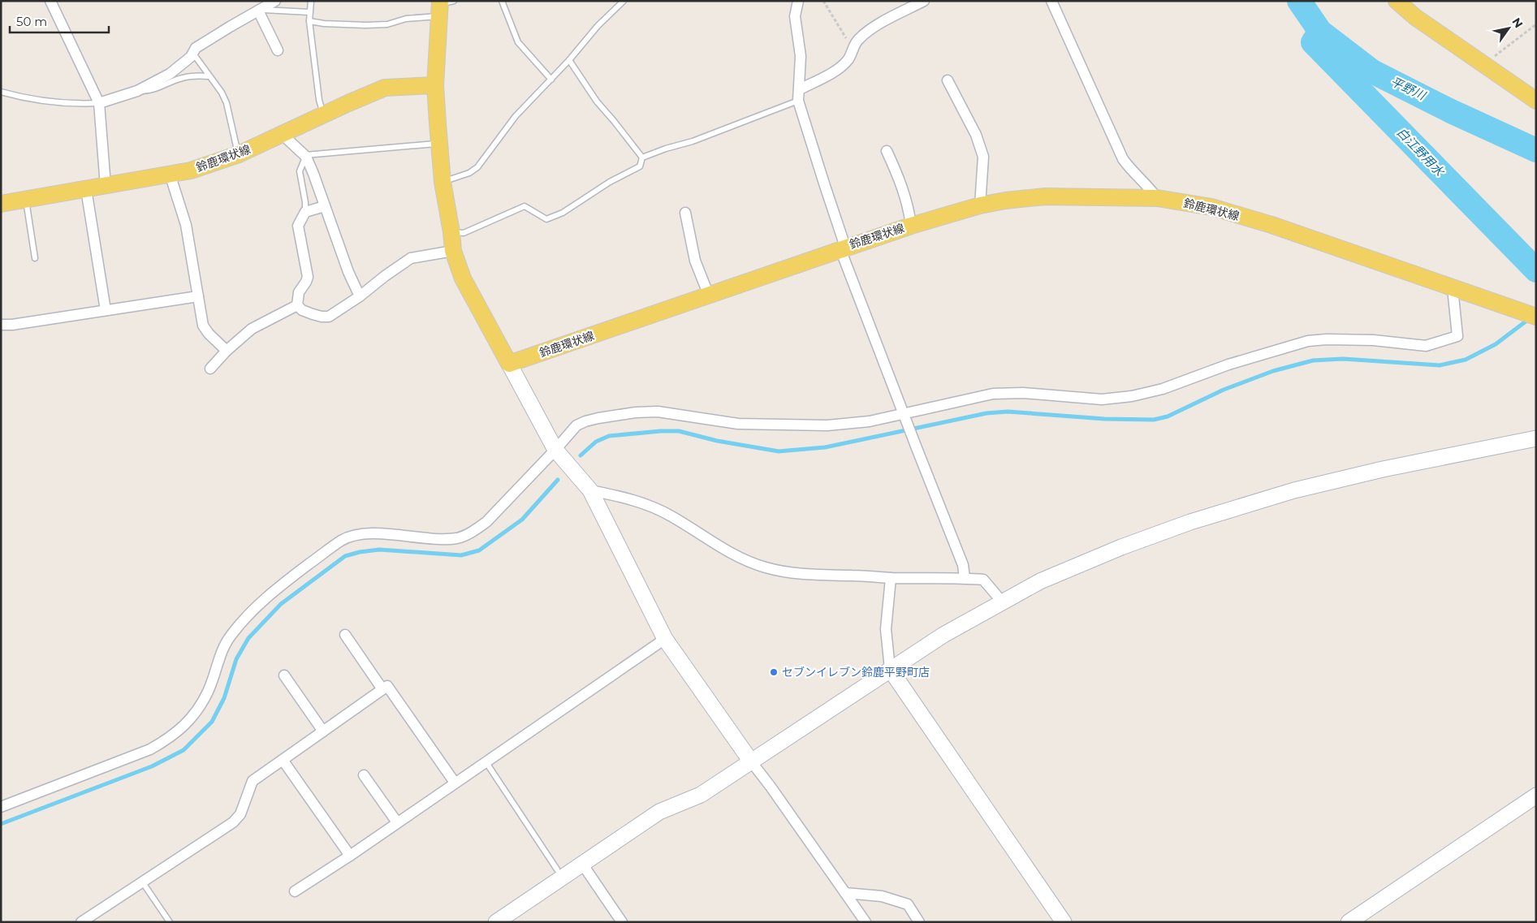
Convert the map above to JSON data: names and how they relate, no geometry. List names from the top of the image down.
{
  "streets": {
    "main road": ["鈴鹿環状線"]
  },
  "water": ["平野川", "白江野用水"],
  "places": ["セブンイレブン鈴鹿平野町店"],
  "scale_bar": "50 m",
  "north": "top right"
}
